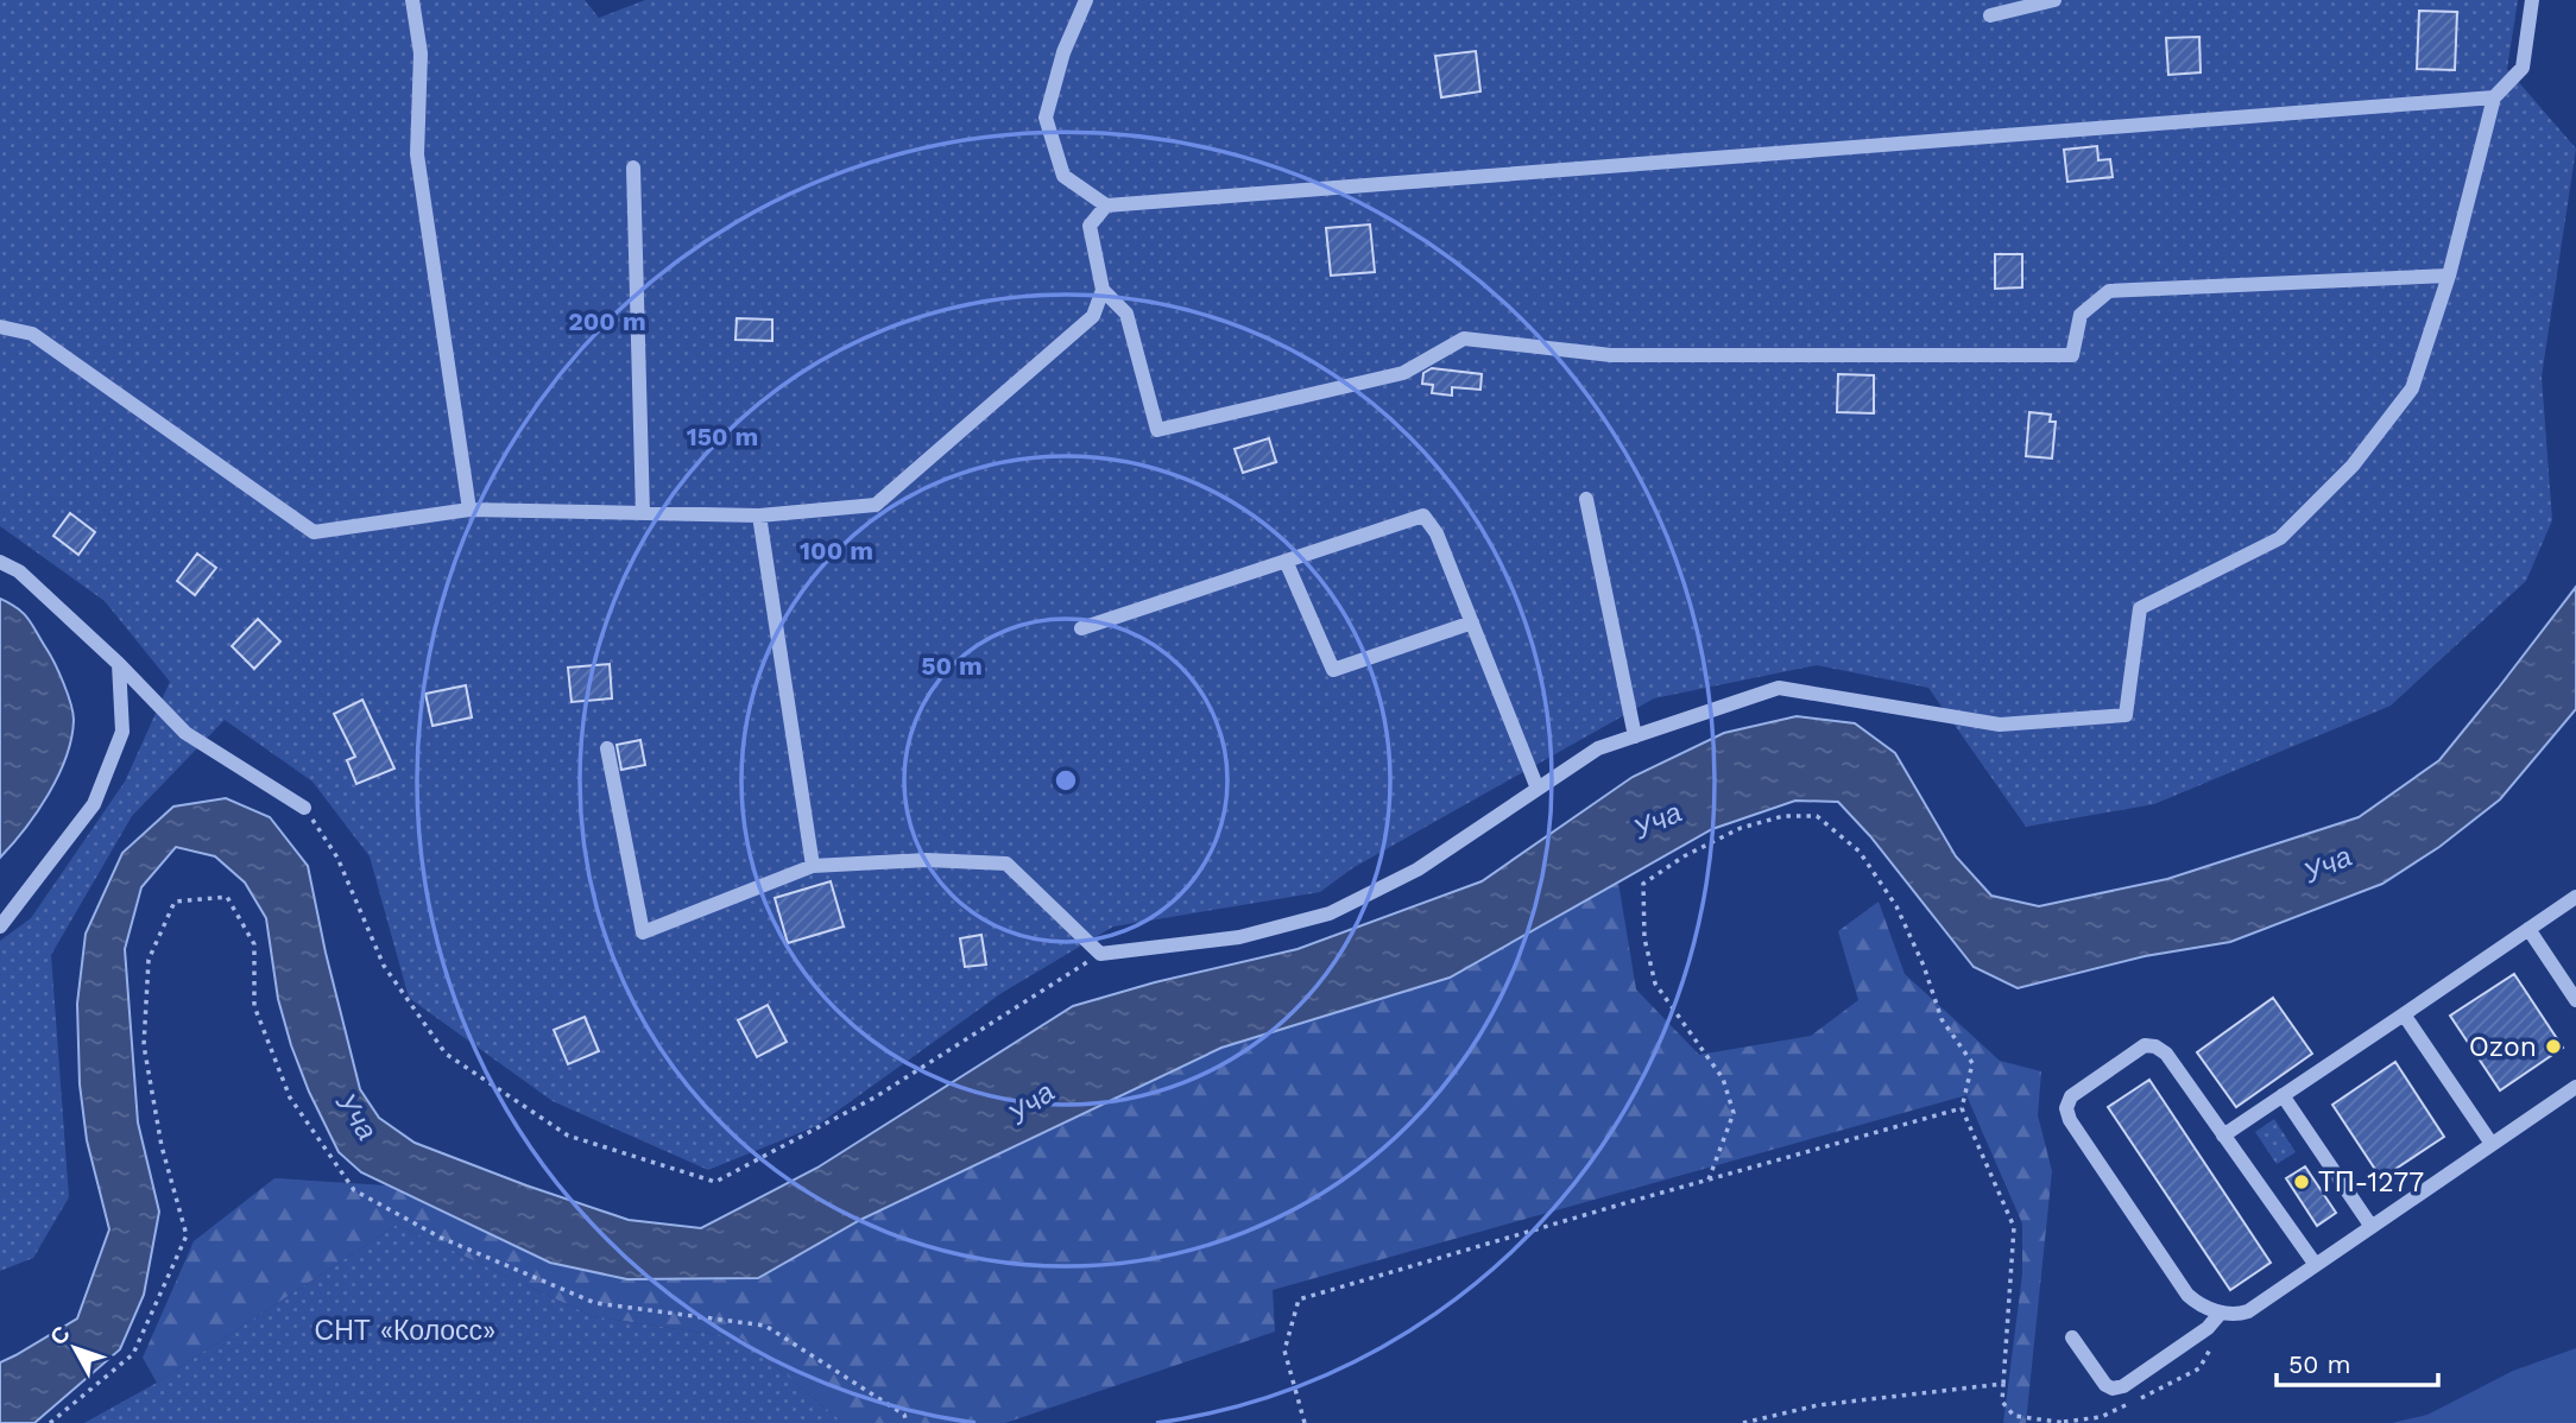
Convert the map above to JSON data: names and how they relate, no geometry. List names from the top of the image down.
{
  "water": ["Уча"],
  "parks": ["СНТ «Колосс»"],
  "places": ["Ozon", "ТП-1277"],
  "scale_bar": "50 m",
  "north": "top left",
  "rings": [
    "200 m",
    "150 m",
    "100 m",
    "50 m"
  ]
}
